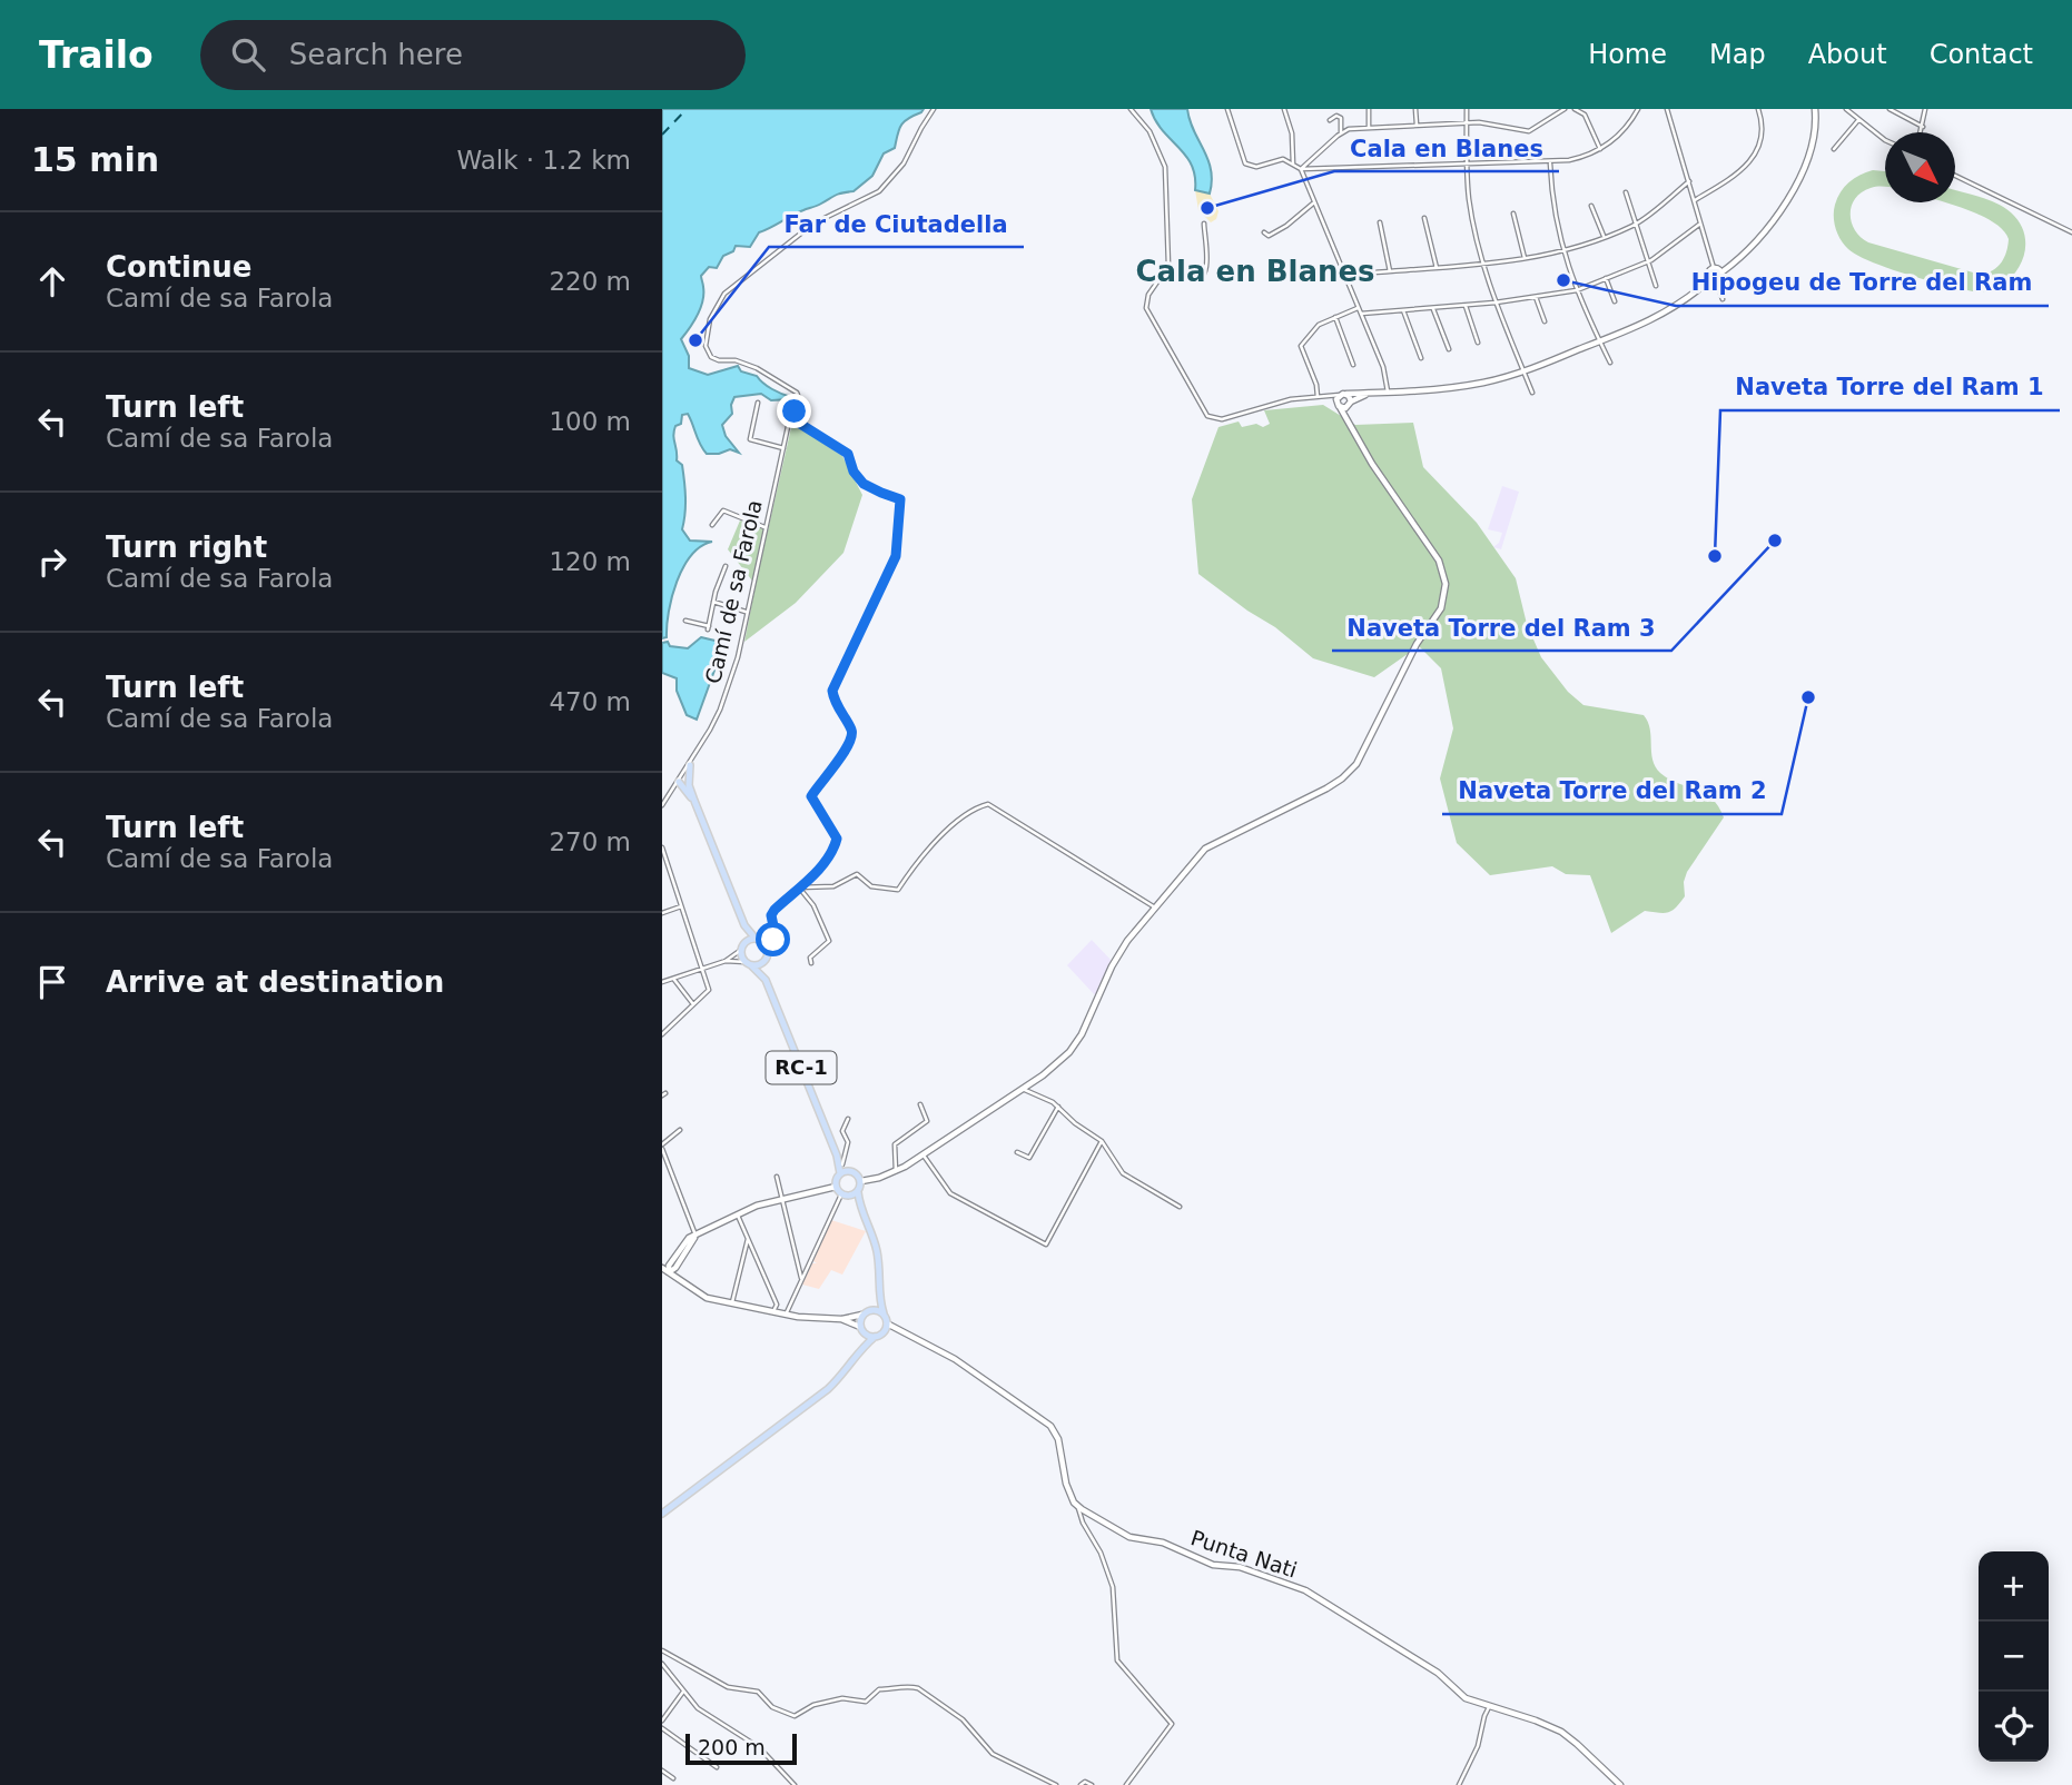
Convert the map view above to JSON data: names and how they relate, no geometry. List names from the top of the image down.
{
  "streets": {
    "main road": ["RC-1"],
    "street": ["Camí de sa Farola", "Punta Nati"]
  },
  "crossings": [
    ["Camí de sa Farola", "RC-1"]
  ],
  "districts": ["Cala en Blanes"],
  "places": [
    "Cala en Blanes",
    "Hipogeu de Torre del Ram",
    "Far de Ciutadella",
    "Naveta Torre del Ram 3",
    "Naveta Torre del Ram 1",
    "Naveta Torre del Ram 2"
  ],
  "scale_bar": "200 m",
  "north": "bottom right",
  "page": {
    "header": "Trailo",
    "search": "Search here",
    "nav": [
      "Home",
      "Map",
      "About",
      "Contact"
    ],
    "heading": ["15 min", "Walk · 1.2 km"],
    "list": [
      ["Continue", "Camí de sa Farola", "220 m"],
      ["Turn left", "Camí de sa Farola", "100 m"],
      ["Turn right", "Camí de sa Farola", "120 m"],
      ["Turn left", "Camí de sa Farola", "470 m"],
      ["Turn left", "Camí de sa Farola", "270 m"],
      "Arrive at destination"
    ],
    "map_buttons": ["+", "−"],
    "scale": "200 m"
  }
}
